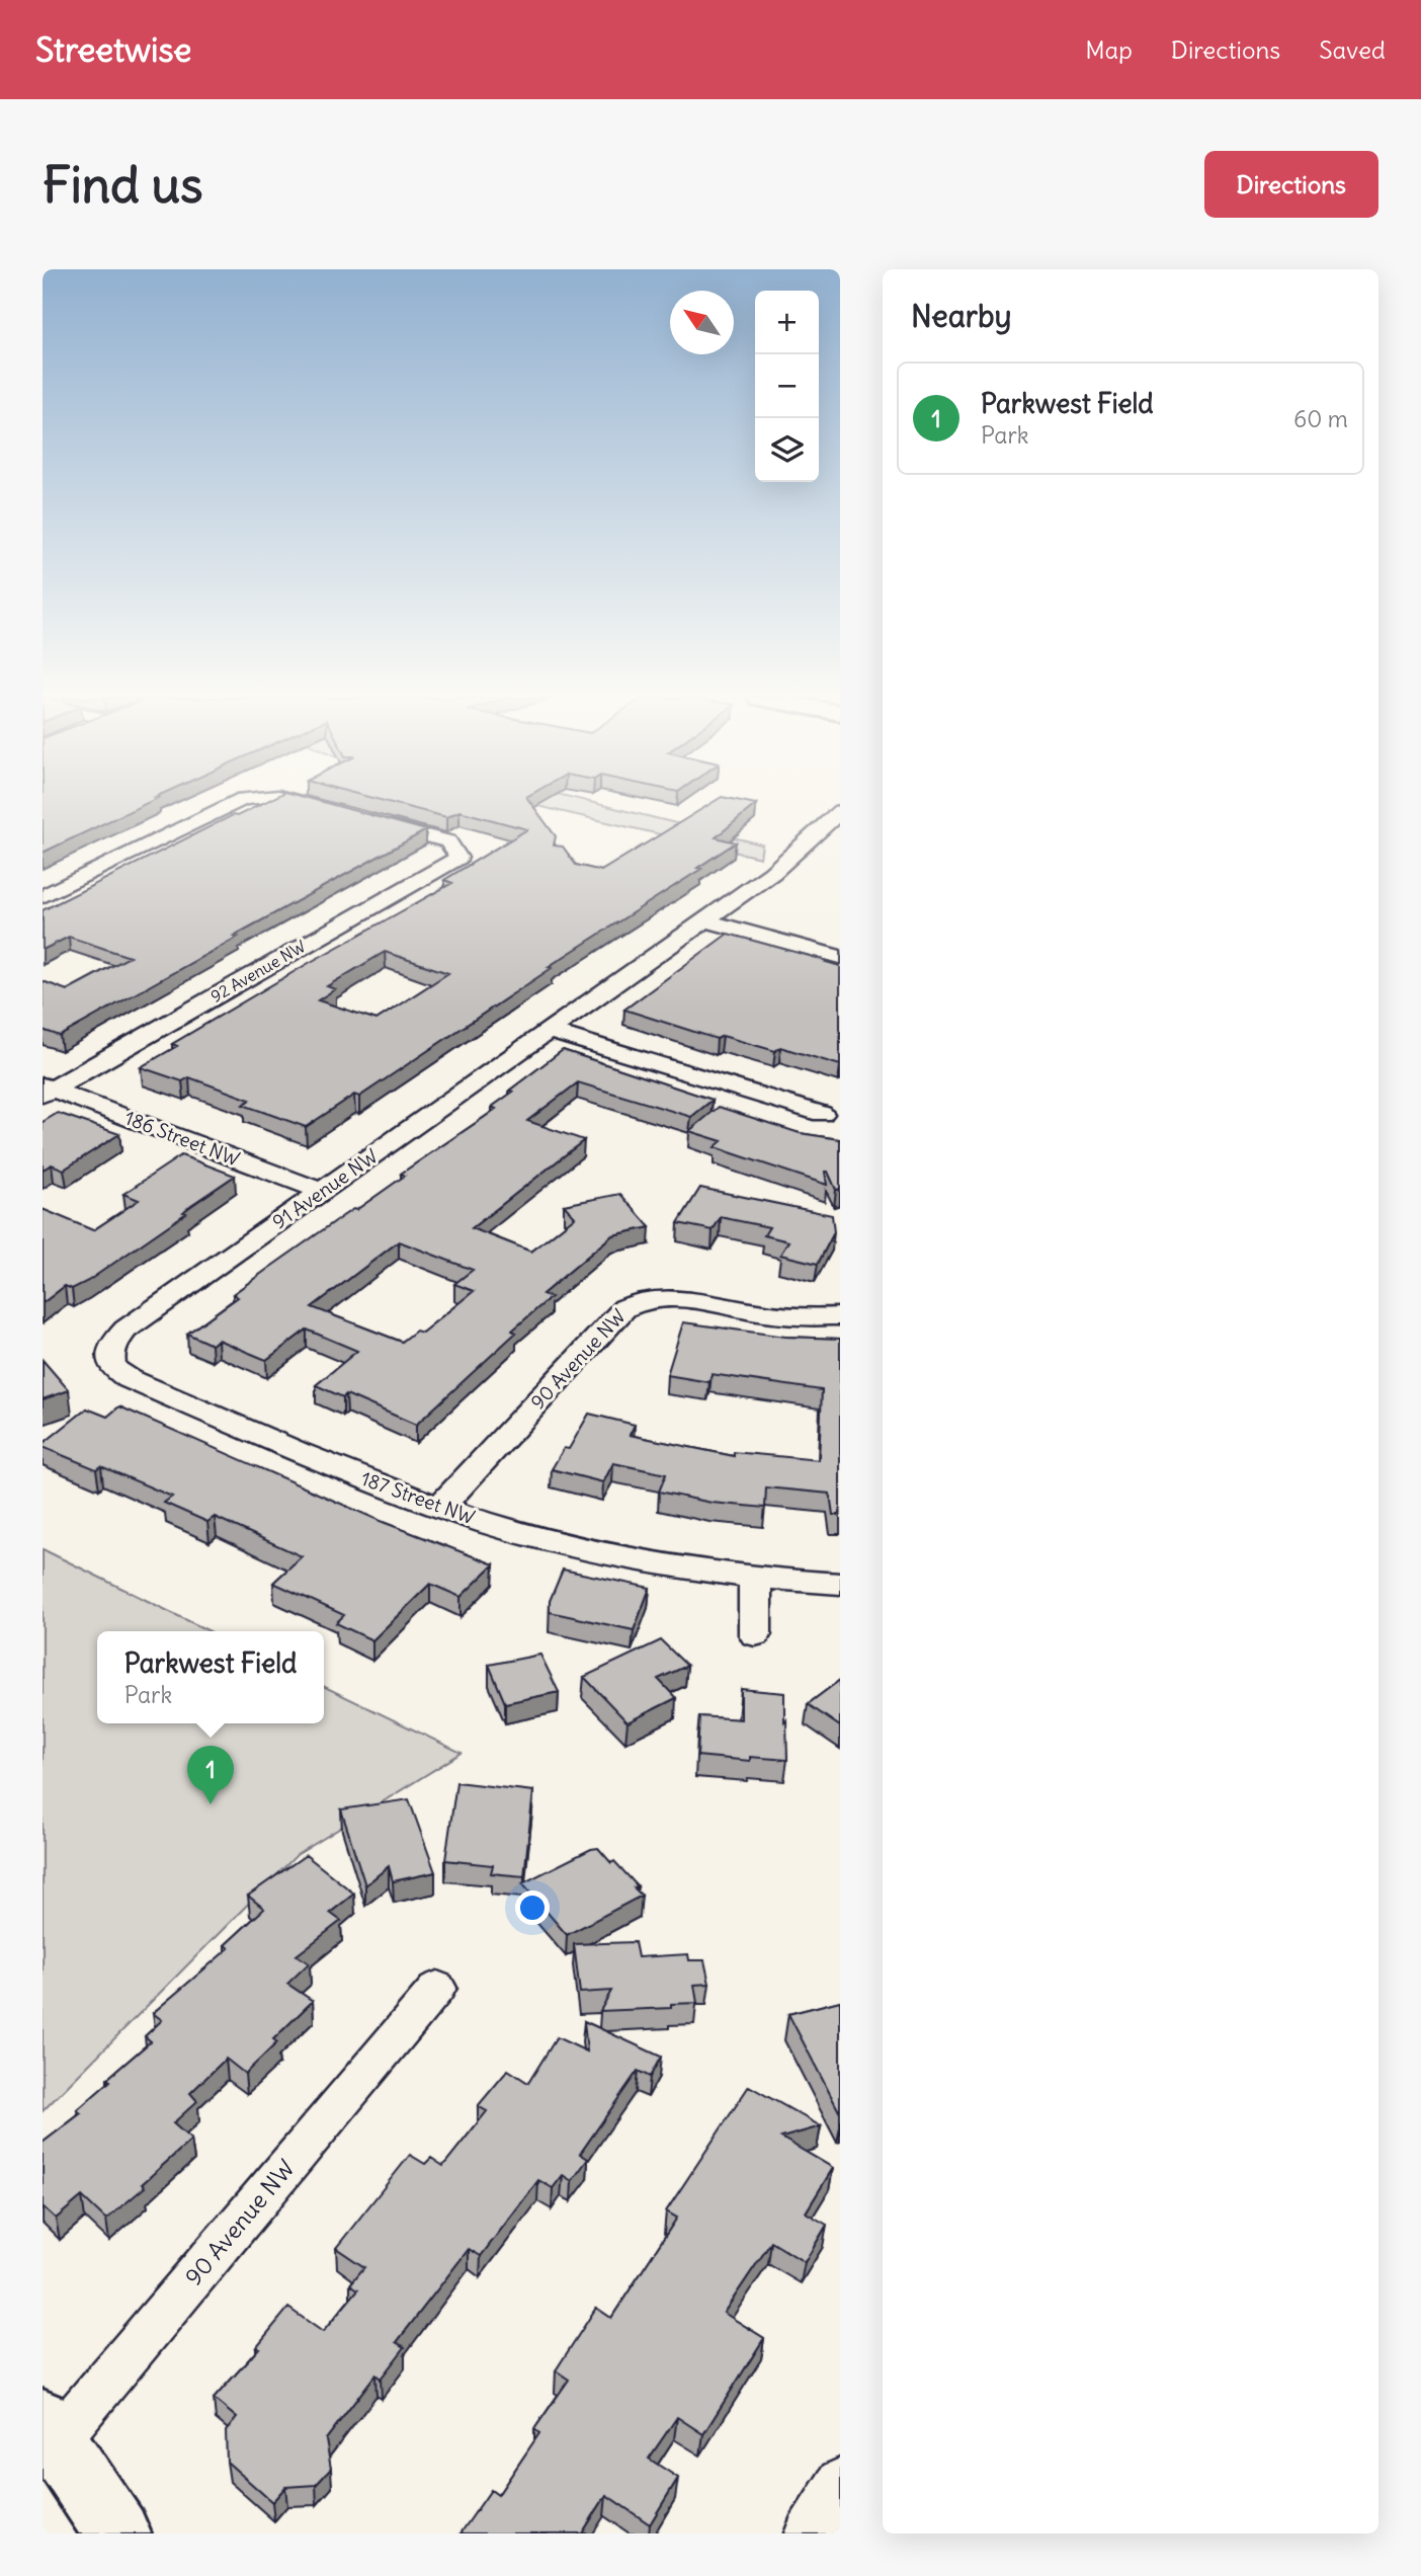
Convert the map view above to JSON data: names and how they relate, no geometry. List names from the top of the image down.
{
  "streets": {
    "street": [
      "92 Avenue NW",
      "186 Street NW",
      "91 Avenue NW",
      "90 Avenue NW",
      "187 Street NW"
    ]
  },
  "crossings": [
    ["92 Avenue NW", "186 Street NW"],
    ["186 Street NW", "91 Avenue NW"],
    ["91 Avenue NW", "187 Street NW"],
    ["90 Avenue NW", "187 Street NW"]
  ],
  "north": "top left",
  "page": {
    "header": "Streetwise",
    "nav": ["Map", "Directions", "Saved"],
    "buttons": "Directions",
    "title": "Find us",
    "heading": "Nearby",
    "map_buttons": ["+", "−"],
    "list": [
      {
        "mark": "1",
        "name": "Parkwest Field",
        "note": "Park",
        "value": "60 m"
      }
    ],
    "popup": ["Parkwest Field", "Park"],
    "pins": "1"
  }
}
